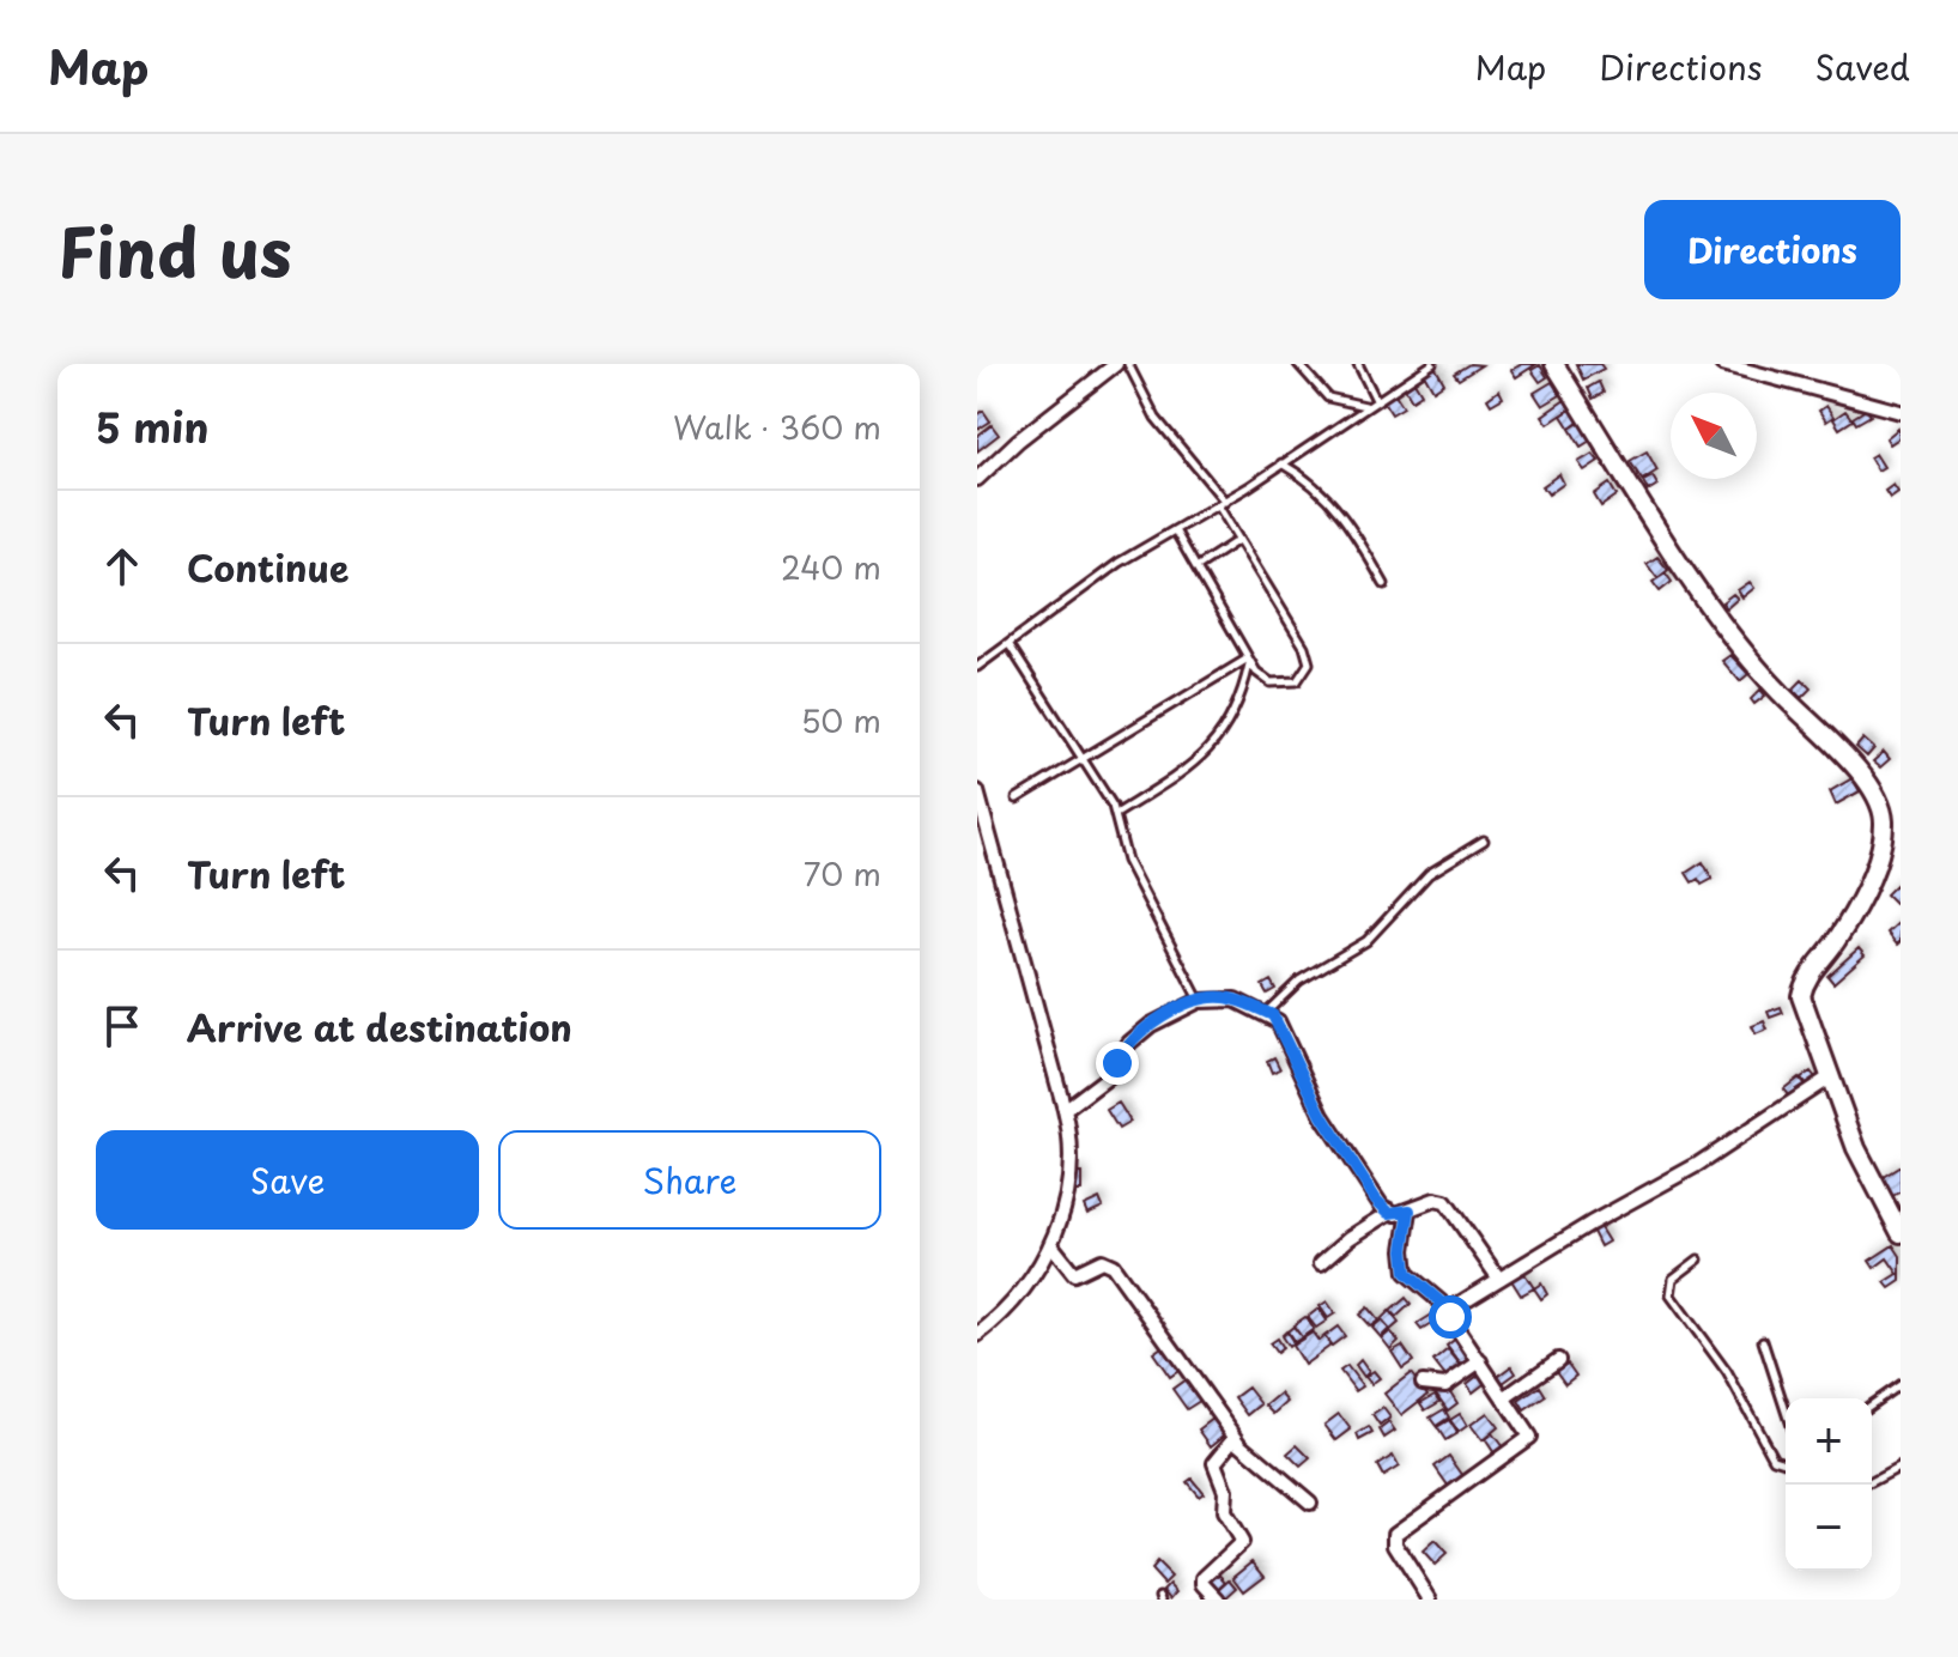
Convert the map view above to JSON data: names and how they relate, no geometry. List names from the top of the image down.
{
  "north": "top left",
  "page": {
    "header": "Map",
    "nav": ["Map", "Directions", "Saved"],
    "title": "Find us",
    "buttons": [
      "Directions",
      ["Save", "Share"]
    ],
    "heading": ["5 min", "Walk · 360 m"],
    "list": [
      ["Continue", "240 m"],
      ["Turn left", "50 m"],
      ["Turn left", "70 m"],
      "Arrive at destination"
    ],
    "map_buttons": ["+", "−"]
  }
}
